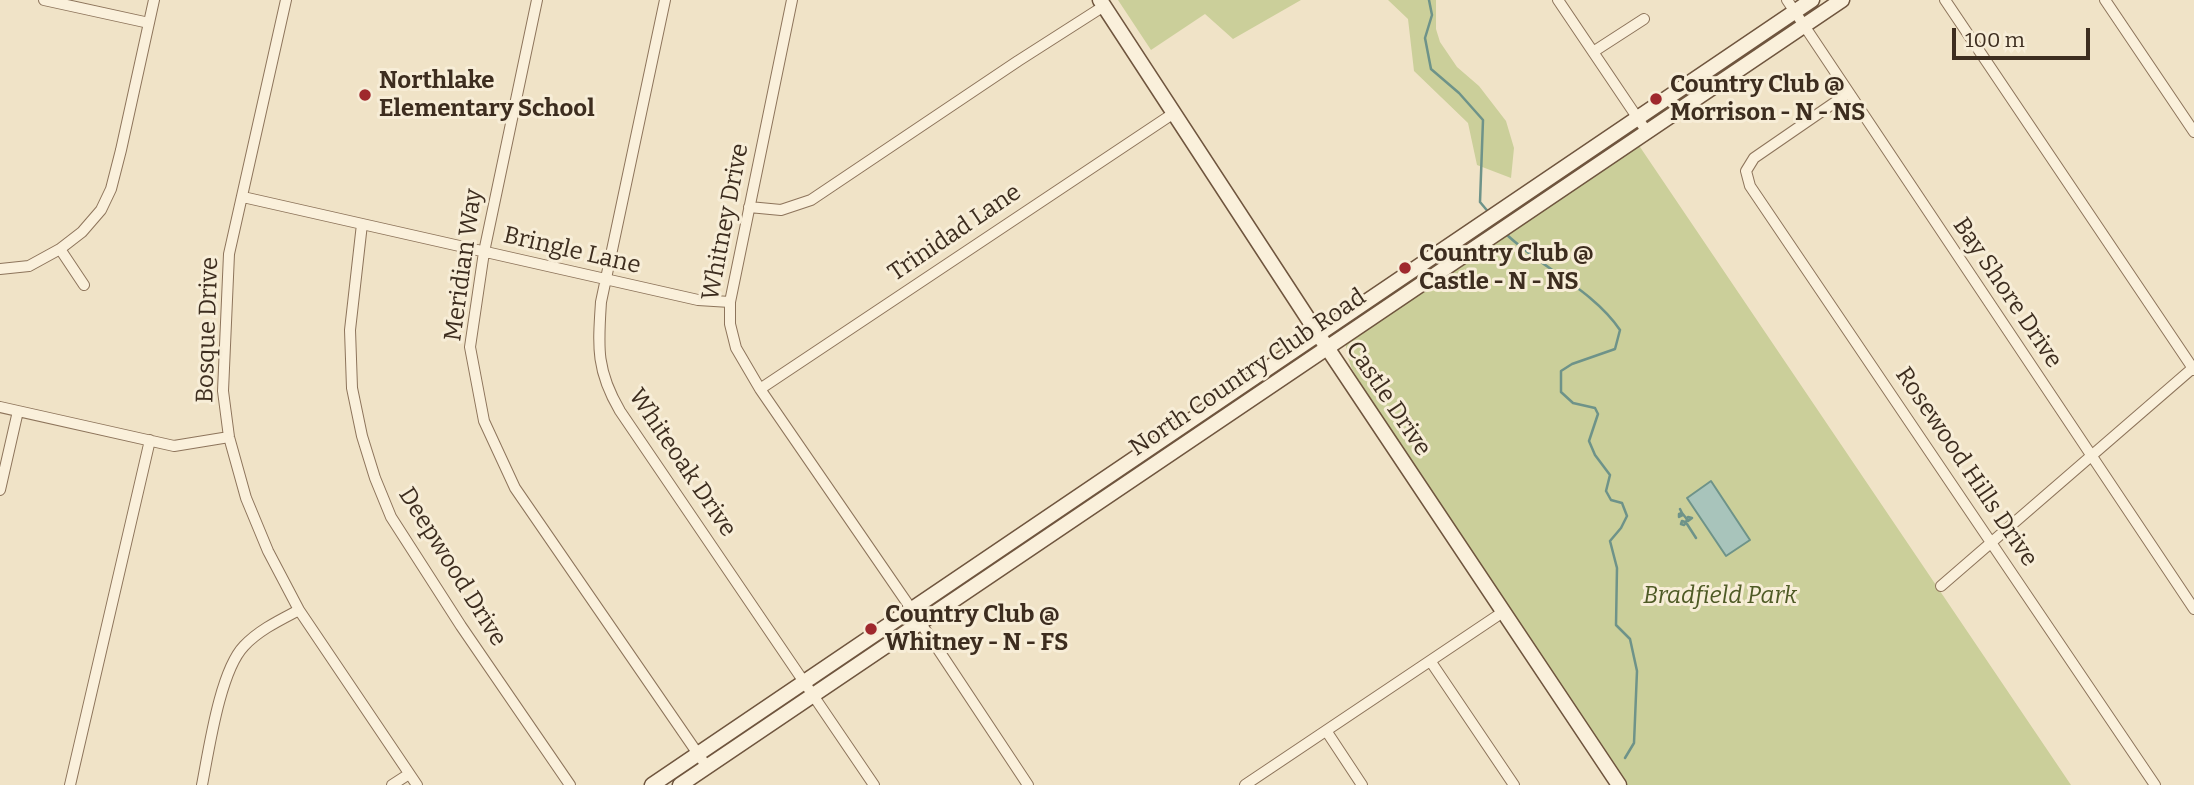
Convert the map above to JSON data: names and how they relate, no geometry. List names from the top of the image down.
{
  "streets": {
    "main road": ["North Country Club Road", "Castle Drive"],
    "street": [
      "Whitney Drive",
      "Trinidad Lane",
      "Bringle Lane",
      "Meridian Way",
      "Bay Shore Drive",
      "Bosque Drive",
      "Whiteoak Drive",
      "Rosewood Hills Drive",
      "Deepwood Drive"
    ]
  },
  "crossings": [
    ["Whitney Drive", "Trinidad Lane"],
    ["Whitney Drive", "Bringle Lane"],
    ["Whitney Drive", "North Country Club Road"],
    ["Trinidad Lane", "Castle Drive"],
    ["Bringle Lane", "Meridian Way"],
    ["Bringle Lane", "Bosque Drive"],
    ["Bringle Lane", "Whiteoak Drive"],
    ["Bringle Lane", "Deepwood Drive"],
    ["Meridian Way", "North Country Club Road"],
    ["Bay Shore Drive", "North Country Club Road"],
    ["Bay Shore Drive", "Rosewood Hills Drive"],
    ["North Country Club Road", "Castle Drive"],
    ["North Country Club Road", "Whiteoak Drive"]
  ],
  "parks": ["Bradfield Park"],
  "places": [
    "Northlake Elementary School",
    "Country Club @ Morrison - N - NS",
    "Country Club @ Castle - N - NS",
    "Country Club @ Whitney - N - FS"
  ],
  "scale_bar": "100 m"
}
